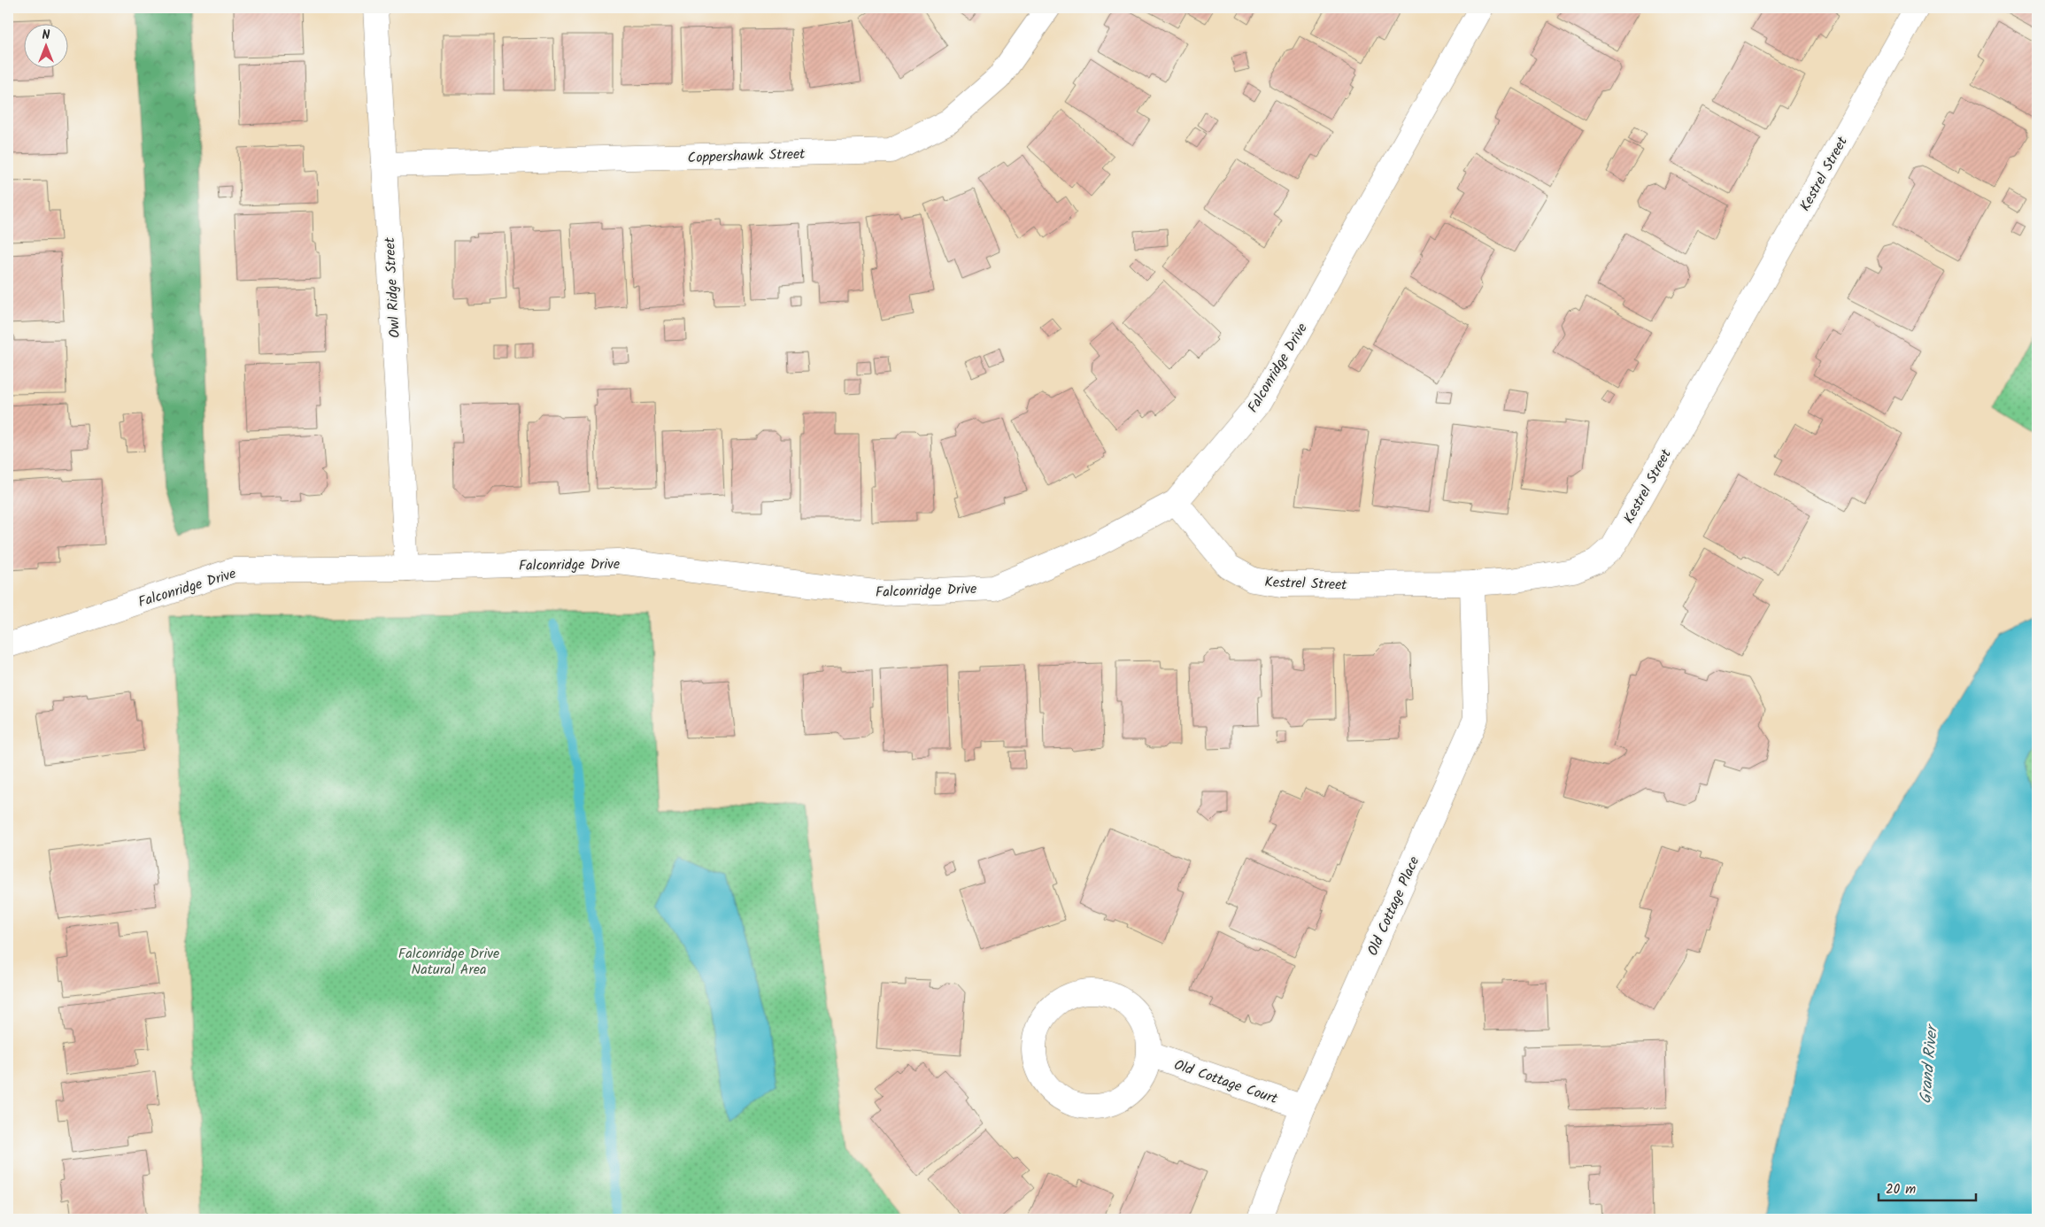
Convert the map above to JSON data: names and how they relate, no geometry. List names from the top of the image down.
{
  "streets": {
    "street": [
      "Coppershawk Street",
      "Kestrel Street",
      "Owl Ridge Street",
      "Falconridge Drive",
      "Old Cottage Place",
      "Old Cottage Court"
    ]
  },
  "crossings": [
    ["Coppershawk Street", "Owl Ridge Street"],
    ["Kestrel Street", "Falconridge Drive"],
    ["Kestrel Street", "Old Cottage Place"],
    ["Owl Ridge Street", "Falconridge Drive"],
    ["Old Cottage Place", "Old Cottage Court"]
  ],
  "water": ["Grand River"],
  "parks": ["Falconridge Drive Natural Area"],
  "scale_bar": "20 m",
  "north": "top"
}
